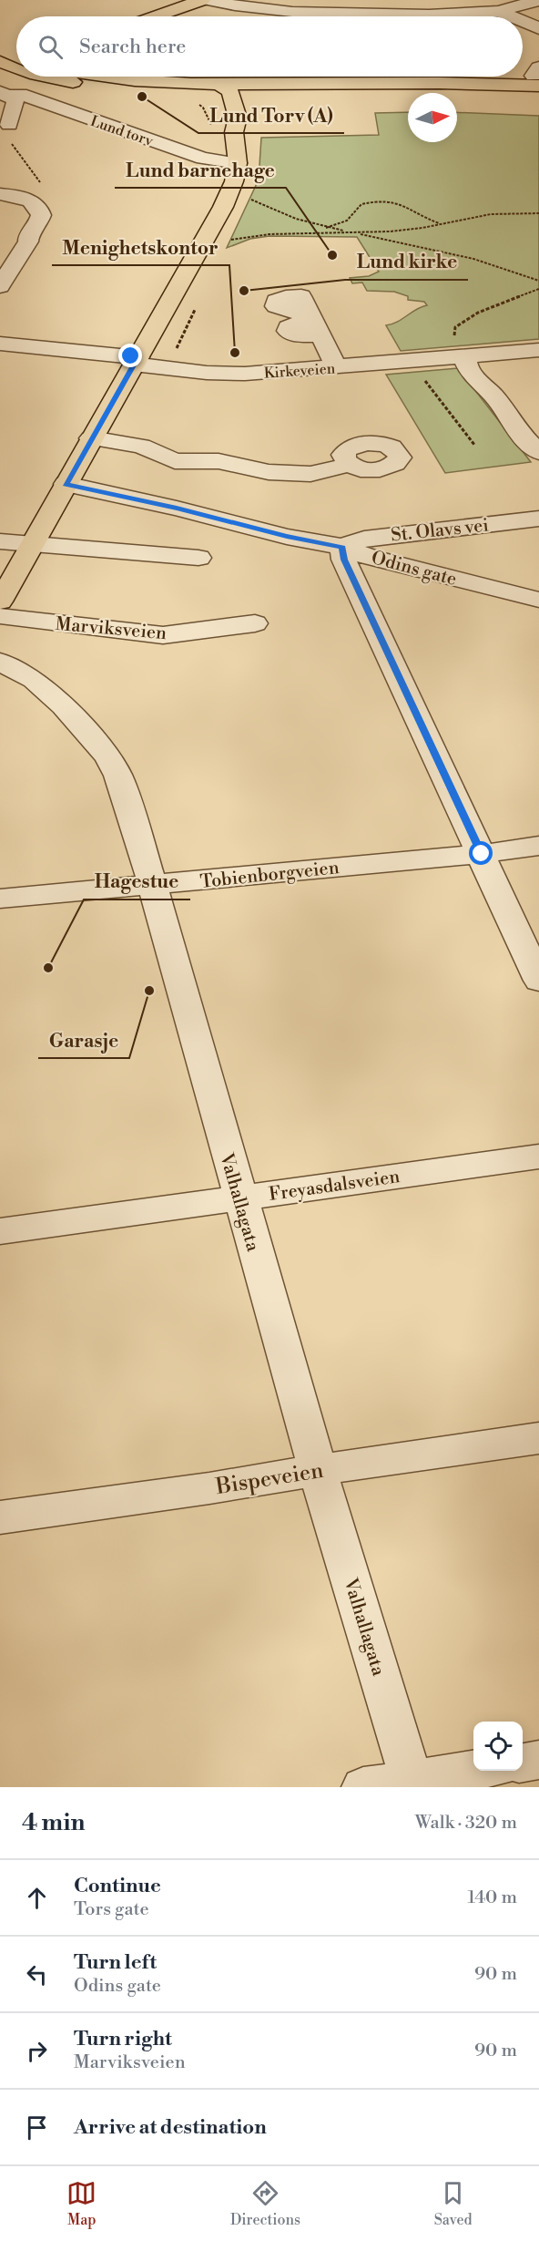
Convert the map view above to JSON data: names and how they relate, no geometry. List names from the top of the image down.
{
  "streets": {
    "street": [
      "Lund torv",
      "Kirkeveien",
      "St. Olavs vei",
      "Odins gate",
      "Marviksveien",
      "Tobienborgveien",
      "Freyasdalsveien",
      "Valhallagata",
      "Bispeveien"
    ]
  },
  "crossings": [
    ["St. Olavs vei", "Odins gate"],
    ["Tobienborgveien", "Valhallagata"],
    ["Freyasdalsveien", "Valhallagata"],
    ["Valhallagata", "Bispeveien"]
  ],
  "places": [
    "Lund Torv (A)",
    "Lund barnehage",
    "Lund kirke",
    "Menighetskontor",
    "Hagestue",
    "Garasje"
  ],
  "north": "right",
  "page": {
    "search": "Search here",
    "heading": ["4 min", "Walk · 320 m"],
    "list": [
      ["Continue", "Tors gate", "140 m"],
      ["Turn left", "Odins gate", "90 m"],
      ["Turn right", "Marviksveien", "90 m"],
      "Arrive at destination"
    ],
    "nav": ["Map", "Directions", "Saved"]
  }
}
